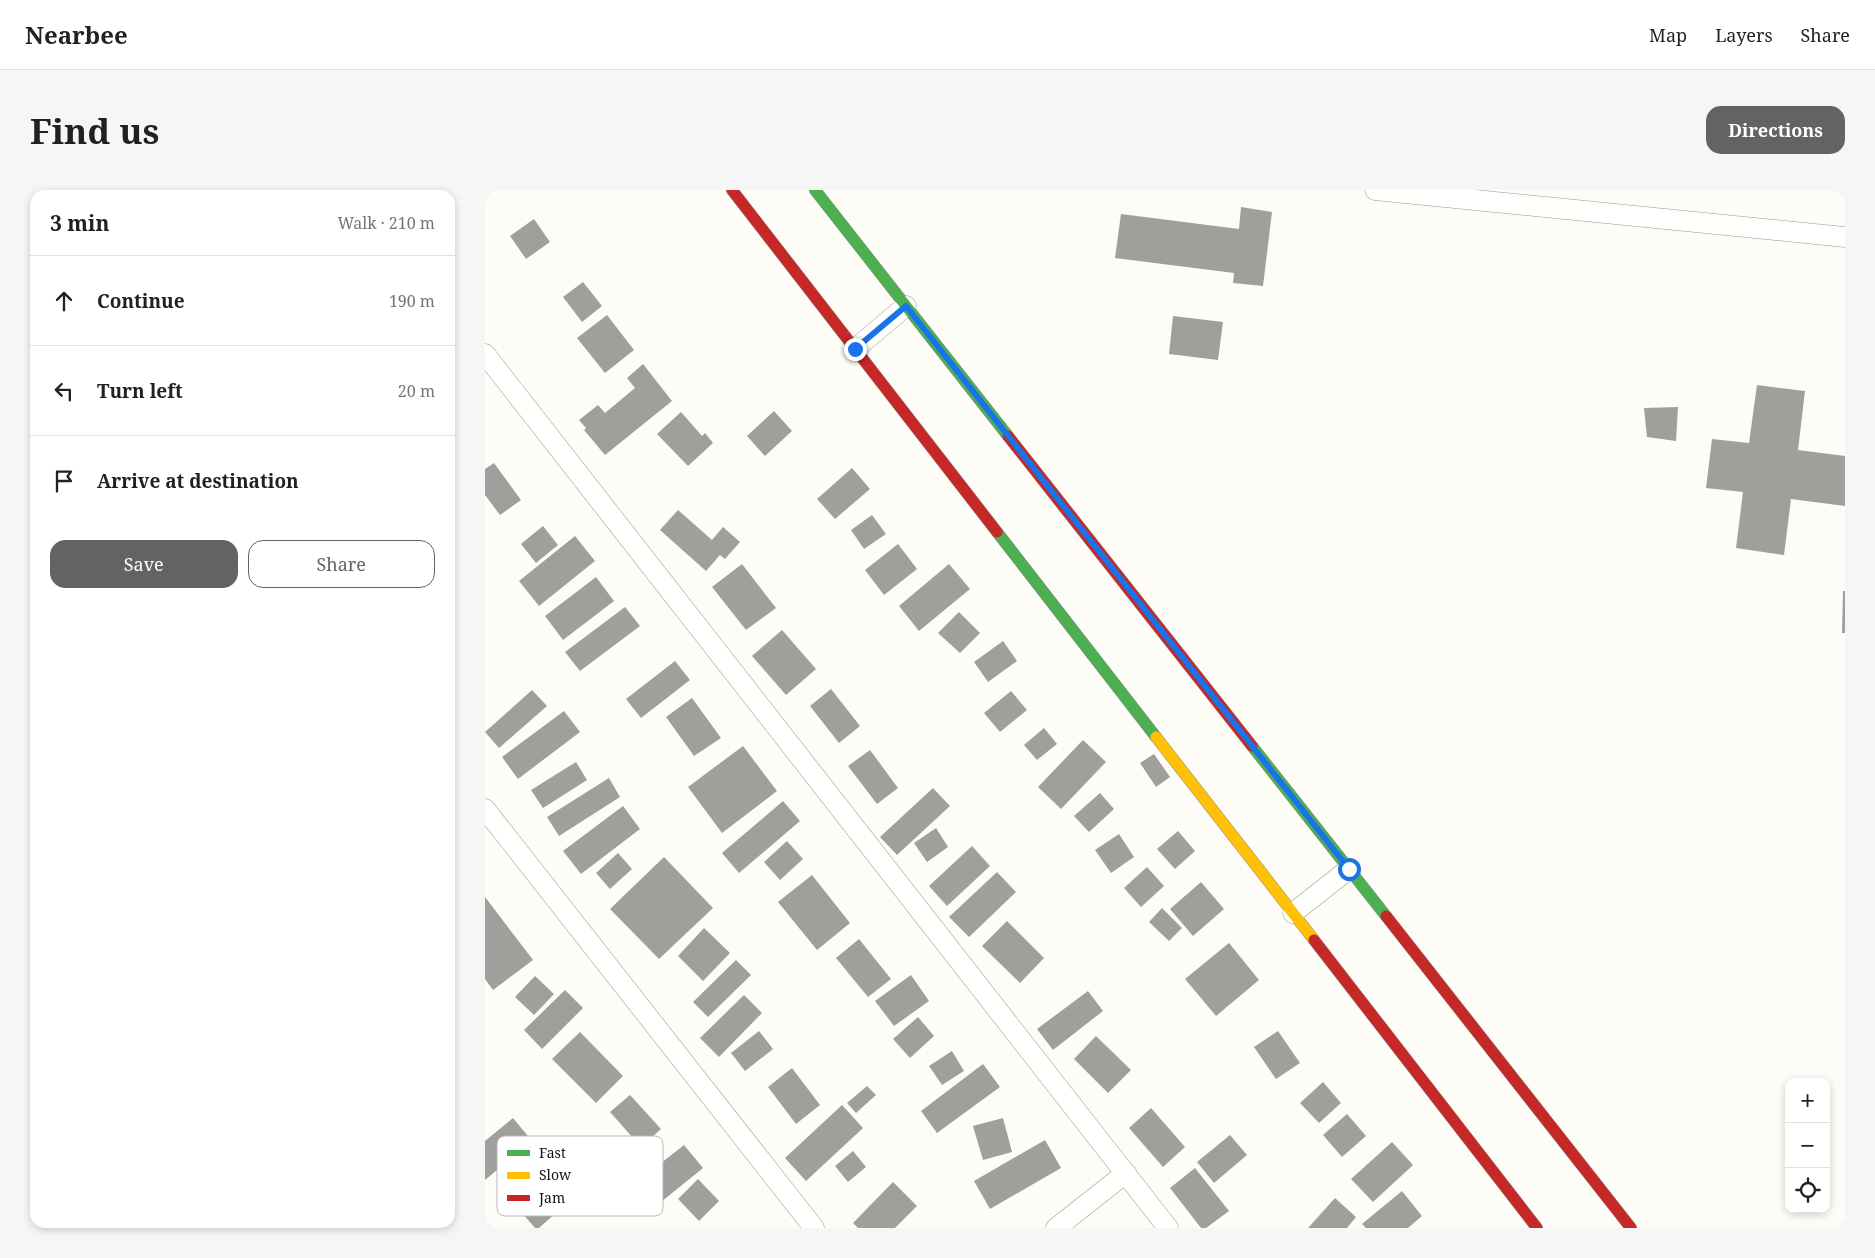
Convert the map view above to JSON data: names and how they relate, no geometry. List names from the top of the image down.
{
  "legend": ["Fast", "Slow", "Jam"],
  "page": {
    "header": "Nearbee",
    "nav": ["Map", "Layers", "Share"],
    "buttons": [
      "Directions",
      ["Save", "Share"]
    ],
    "title": "Find us",
    "heading": ["3 min", "Walk · 210 m"],
    "list": [
      ["Continue", "190 m"],
      ["Turn left", "20 m"],
      "Arrive at destination"
    ],
    "map_buttons": ["+", "−"]
  }
}
